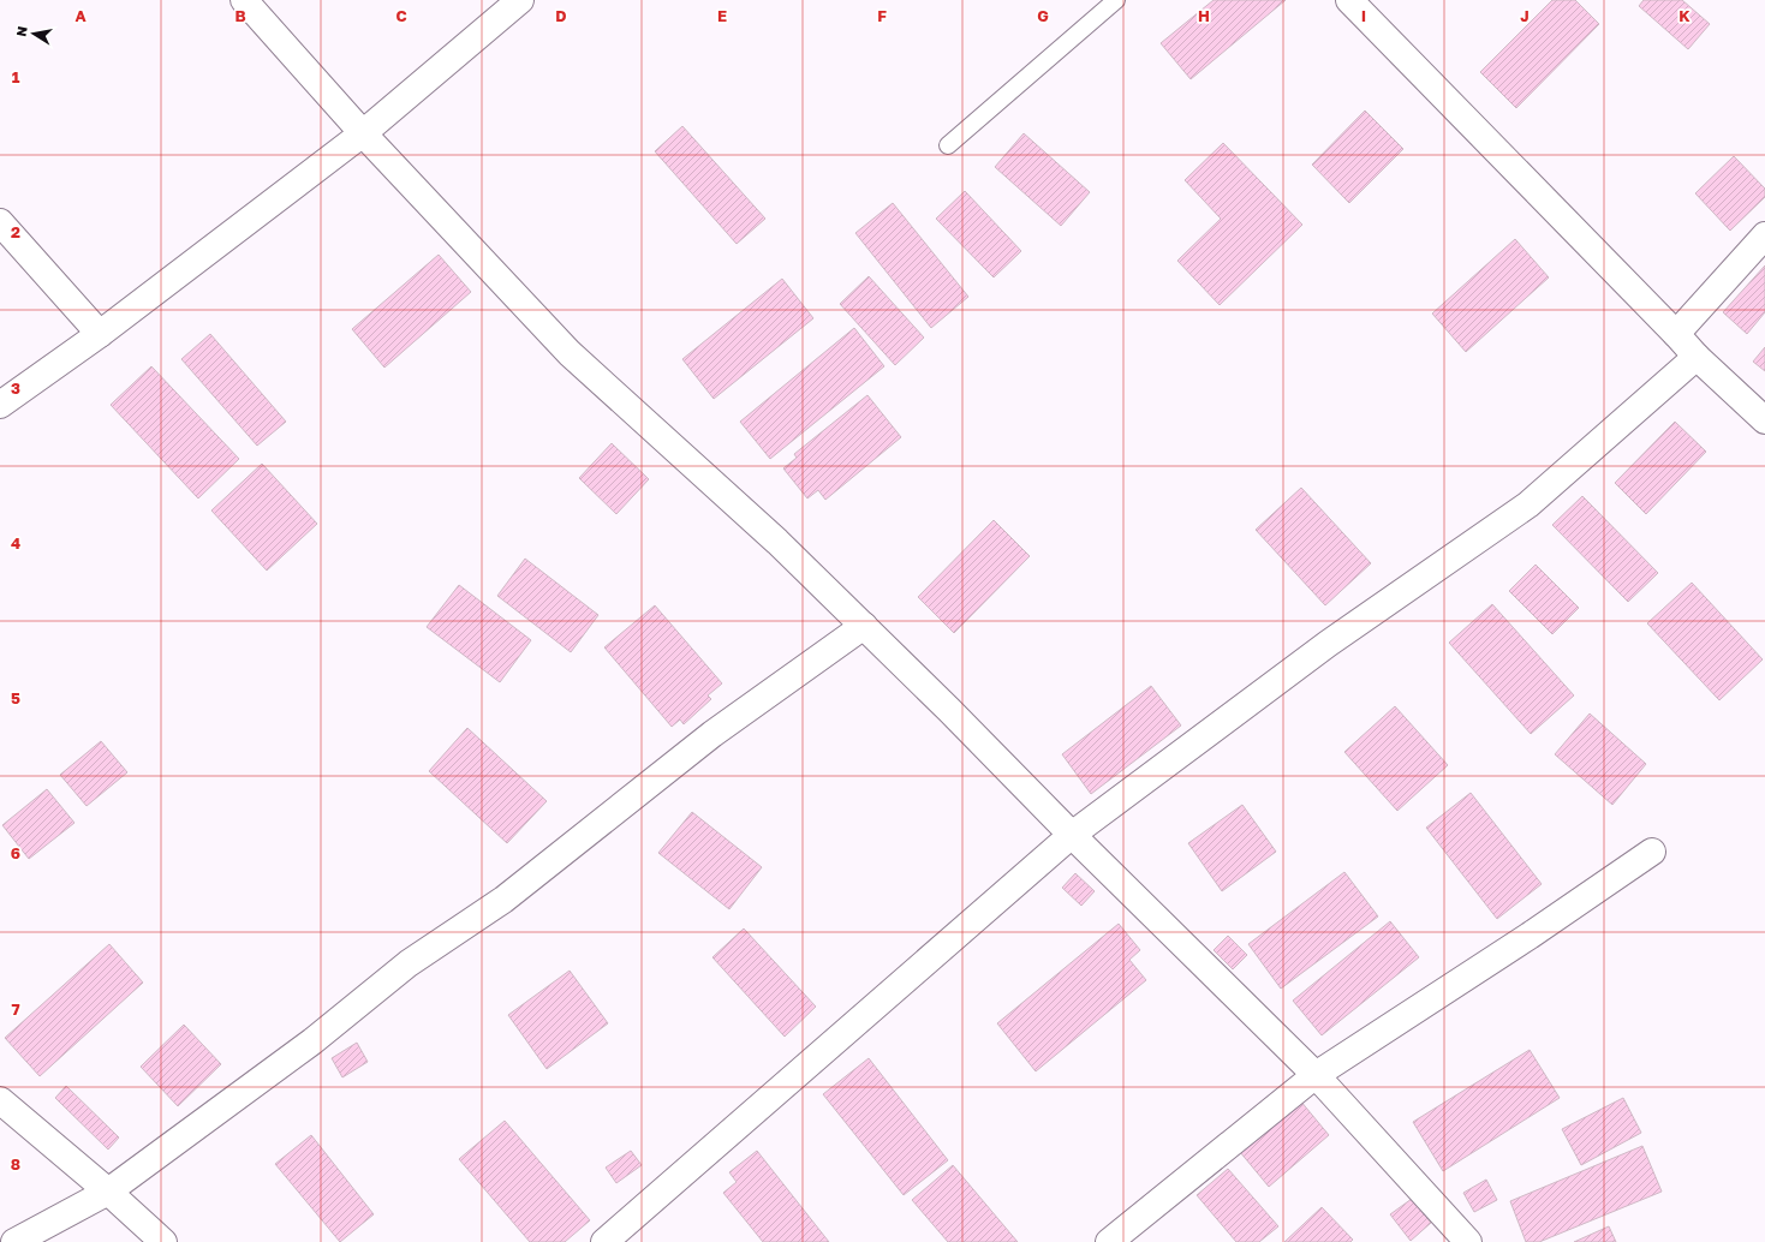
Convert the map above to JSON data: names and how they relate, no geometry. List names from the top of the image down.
{
  "north": "left",
  "grid": {
    "columns": [
      "A",
      "B",
      "C",
      "D",
      "E",
      "F",
      "G",
      "H",
      "I",
      "J",
      "K"
    ],
    "rows": [
      "1",
      "2",
      "3",
      "4",
      "5",
      "6",
      "7",
      "8"
    ]
  }
}
